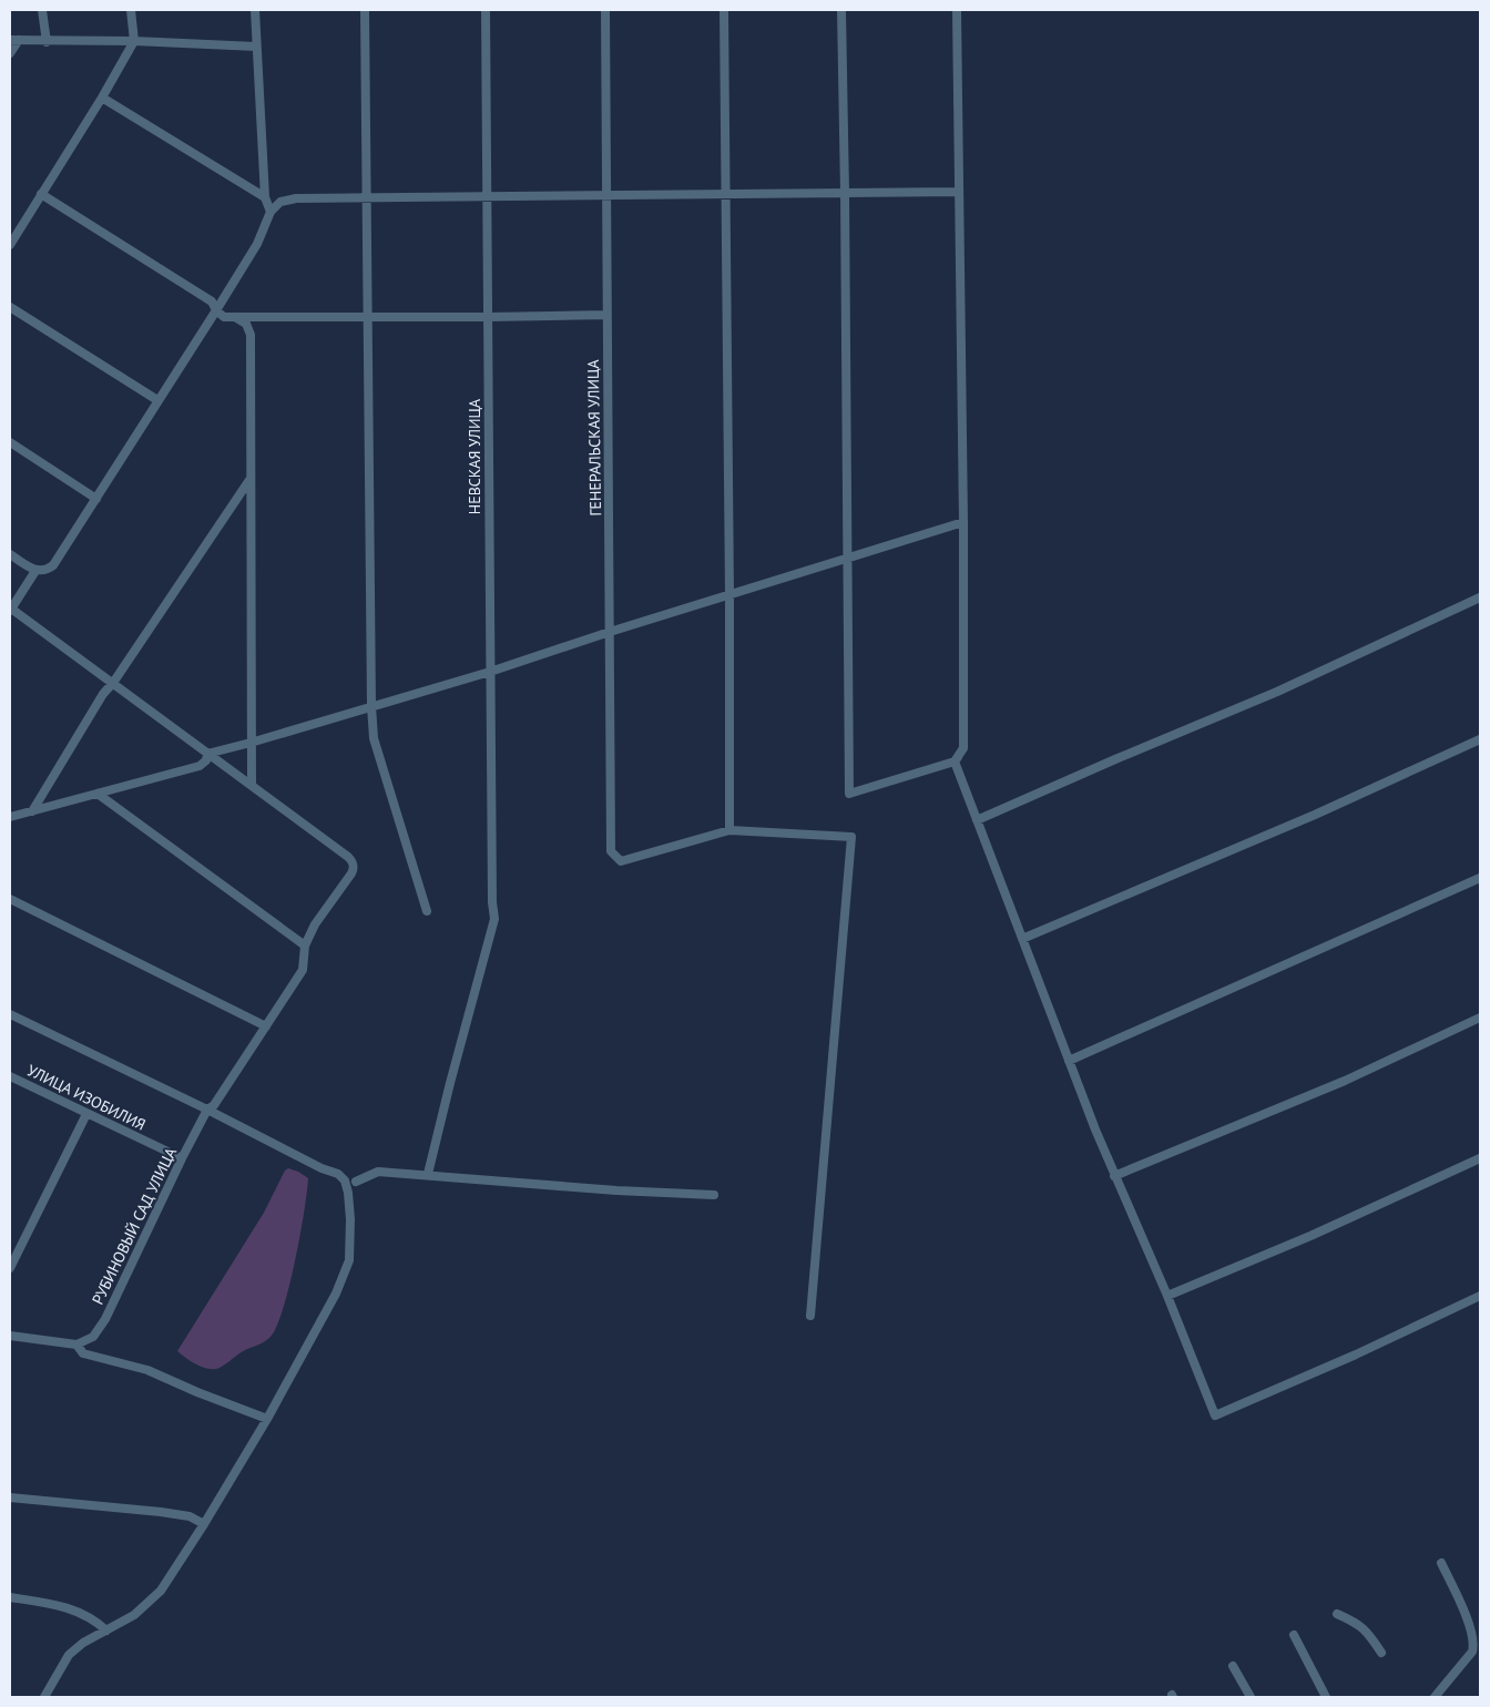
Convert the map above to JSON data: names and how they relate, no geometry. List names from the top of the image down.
{
  "streets": {
    "street": [
      "ГЕНЕРАЛЬСКАЯ УЛИЦА",
      "НЕВСКАЯ УЛИЦА",
      "УЛИЦА ИЗОБИЛИЯ",
      "РУБИНОВЫЙ САД УЛИЦА"
    ]
  },
  "crossings": [
    ["УЛИЦА ИЗОБИЛИЯ", "РУБИНОВЫЙ САД УЛИЦА"]
  ]
}
